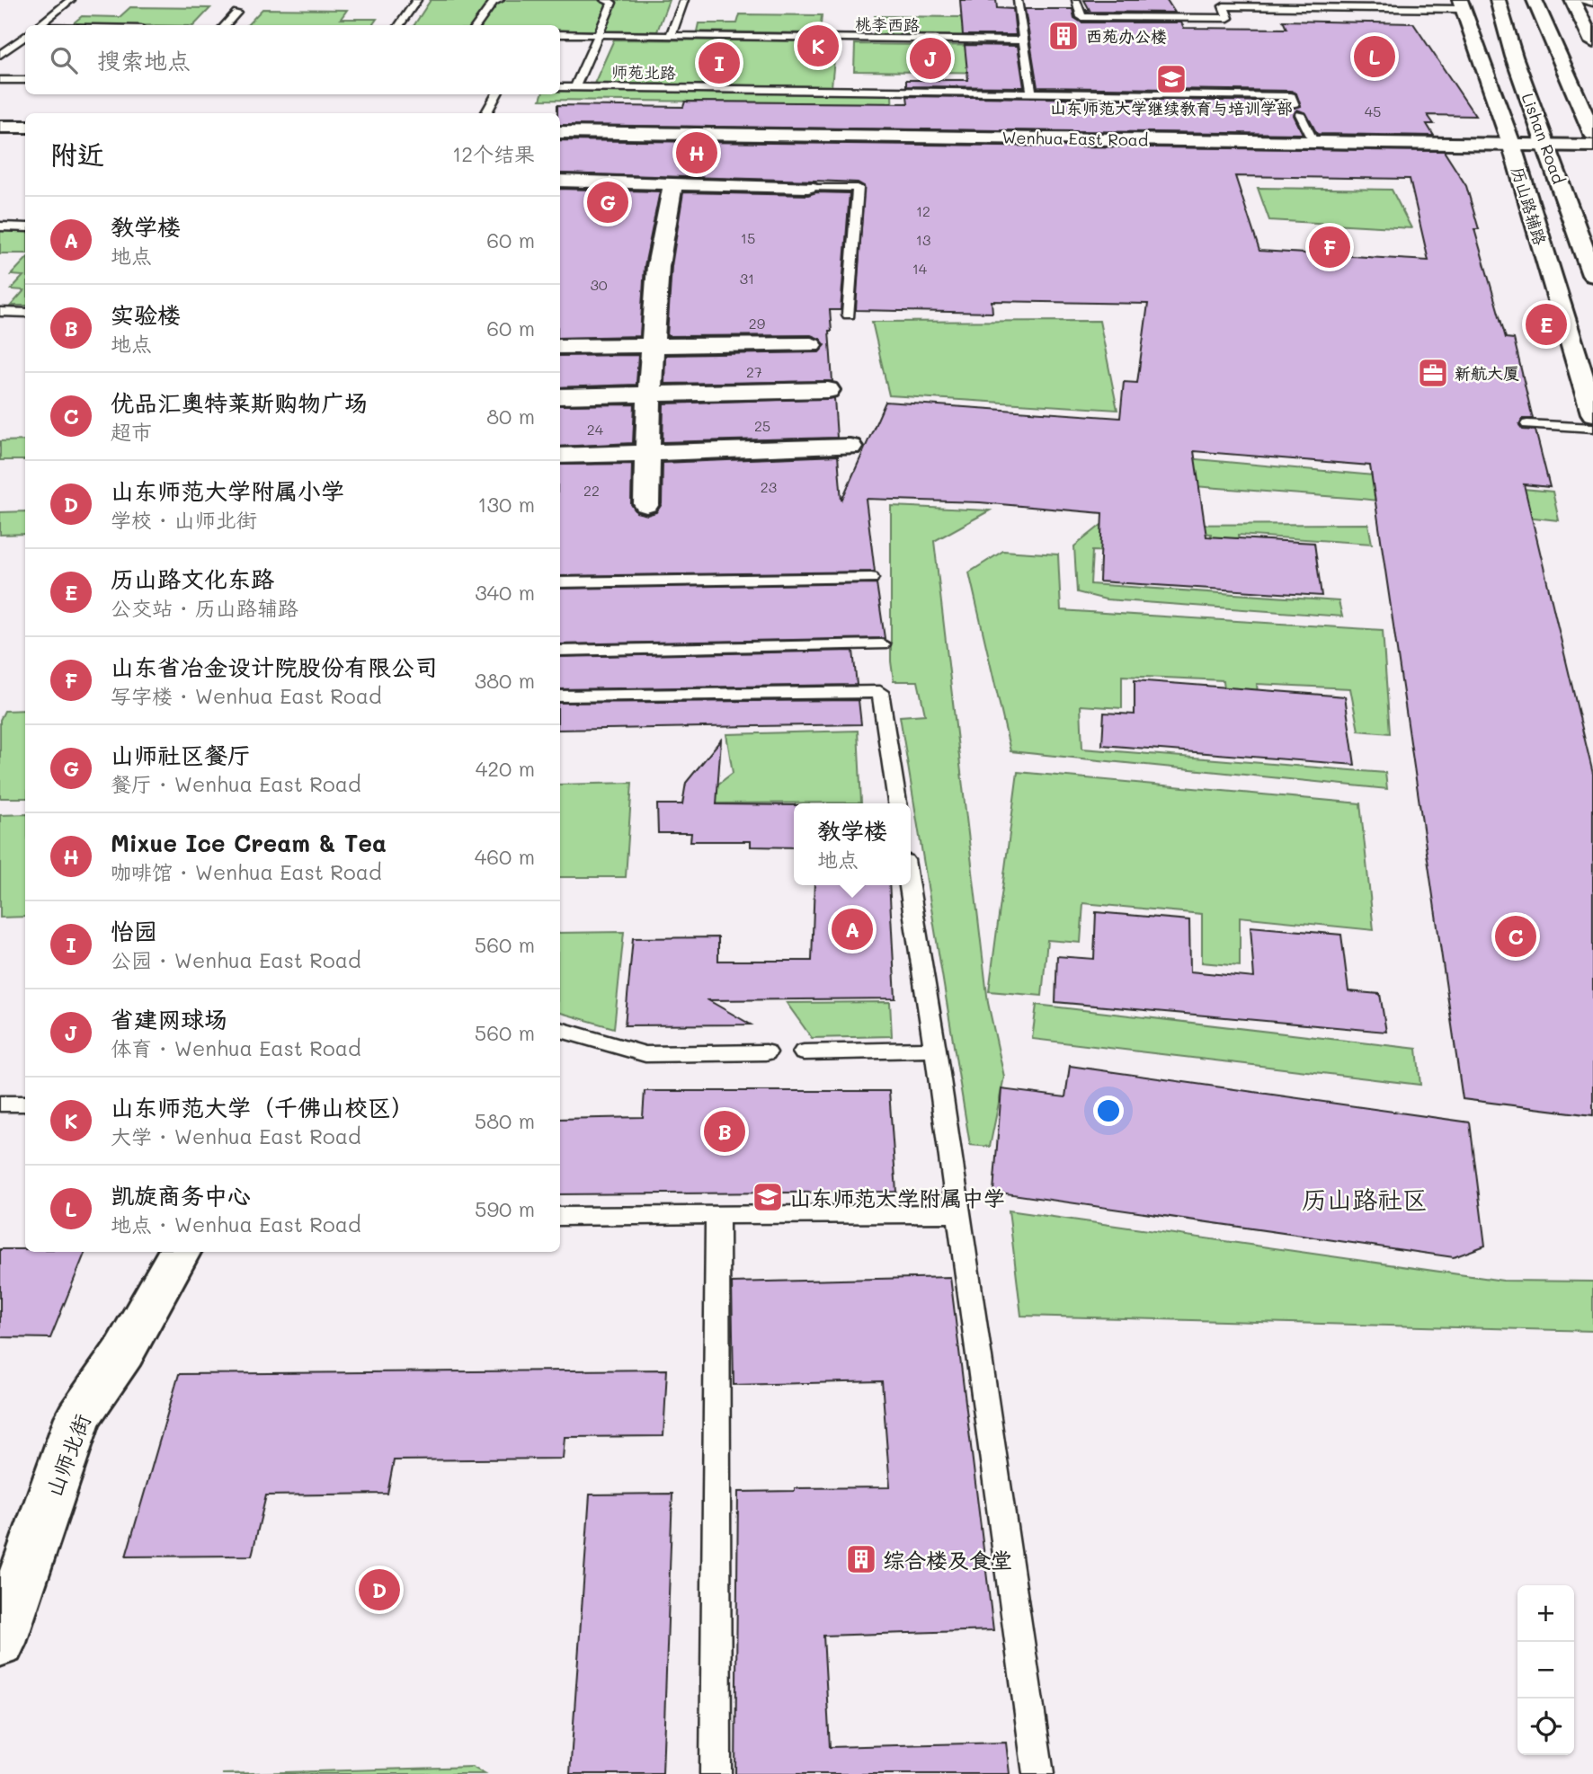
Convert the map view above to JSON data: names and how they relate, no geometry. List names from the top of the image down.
{
  "streets": {
    "street": [
      "Wenhua East Road",
      "Lishan Road",
      "历山路辅路",
      "山师北街"
    ],
    "lane": ["桃李西路", "师苑北路"]
  },
  "crossings": [
    ["师苑北路", "Wenhua East Road"],
    ["Wenhua East Road", "Lishan Road"],
    ["Wenhua East Road", "历山路辅路"]
  ],
  "districts": ["历山路社区"],
  "places": {
    "building": ["西苑办公楼", "综合楼及食堂"],
    "school or university": ["山东师范大学继续教育与培训学部", "山东师范大学附属中学"],
    "office": ["新航大厦"]
  },
  "house_numbers": [
    "45",
    "12",
    "15",
    "13",
    "14",
    "31",
    "30",
    "29",
    "27",
    "25",
    "24",
    "23",
    "22"
  ],
  "page": {
    "pins": [
      "K",
      "L",
      "J",
      "I",
      "H",
      "G",
      "F",
      "E",
      "A",
      "C",
      "B",
      "D"
    ],
    "search": "搜索地点",
    "heading": ["附近", "12个结果"],
    "list": [
      {
        "mark": "A",
        "name": "教学楼",
        "note": "地点",
        "value": "60 m"
      },
      {
        "mark": "B",
        "name": "实验楼",
        "note": "地点",
        "value": "60 m"
      },
      {
        "mark": "C",
        "name": "优品汇奥特莱斯购物广场",
        "note": "超市",
        "value": "80 m"
      },
      {
        "mark": "D",
        "name": "山东师范大学附属小学",
        "note": "学校 · 山师北街",
        "value": "130 m"
      },
      {
        "mark": "E",
        "name": "历山路文化东路",
        "note": "公交站 · 历山路辅路",
        "value": "340 m"
      },
      {
        "mark": "F",
        "name": "山东省冶金设计院股份有限公司",
        "note": "写字楼 · Wenhua East Road",
        "value": "380 m"
      },
      {
        "mark": "G",
        "name": "山师社区餐厅",
        "note": "餐厅 · Wenhua East Road",
        "value": "420 m"
      },
      {
        "mark": "H",
        "name": "Mixue Ice Cream & Tea",
        "note": "咖啡馆 · Wenhua East Road",
        "value": "460 m"
      },
      {
        "mark": "I",
        "name": "怡园",
        "note": "公园 · Wenhua East Road",
        "value": "560 m"
      },
      {
        "mark": "J",
        "name": "省建网球场",
        "note": "体育 · Wenhua East Road",
        "value": "560 m"
      },
      {
        "mark": "K",
        "name": "山东师范大学（千佛山校区）",
        "note": "大学 · Wenhua East Road",
        "value": "580 m"
      },
      {
        "mark": "L",
        "name": "凯旋商务中心",
        "note": "地点 · Wenhua East Road",
        "value": "590 m"
      }
    ],
    "popup": ["教学楼", "地点"],
    "map_buttons": ["+", "−"]
  }
}
